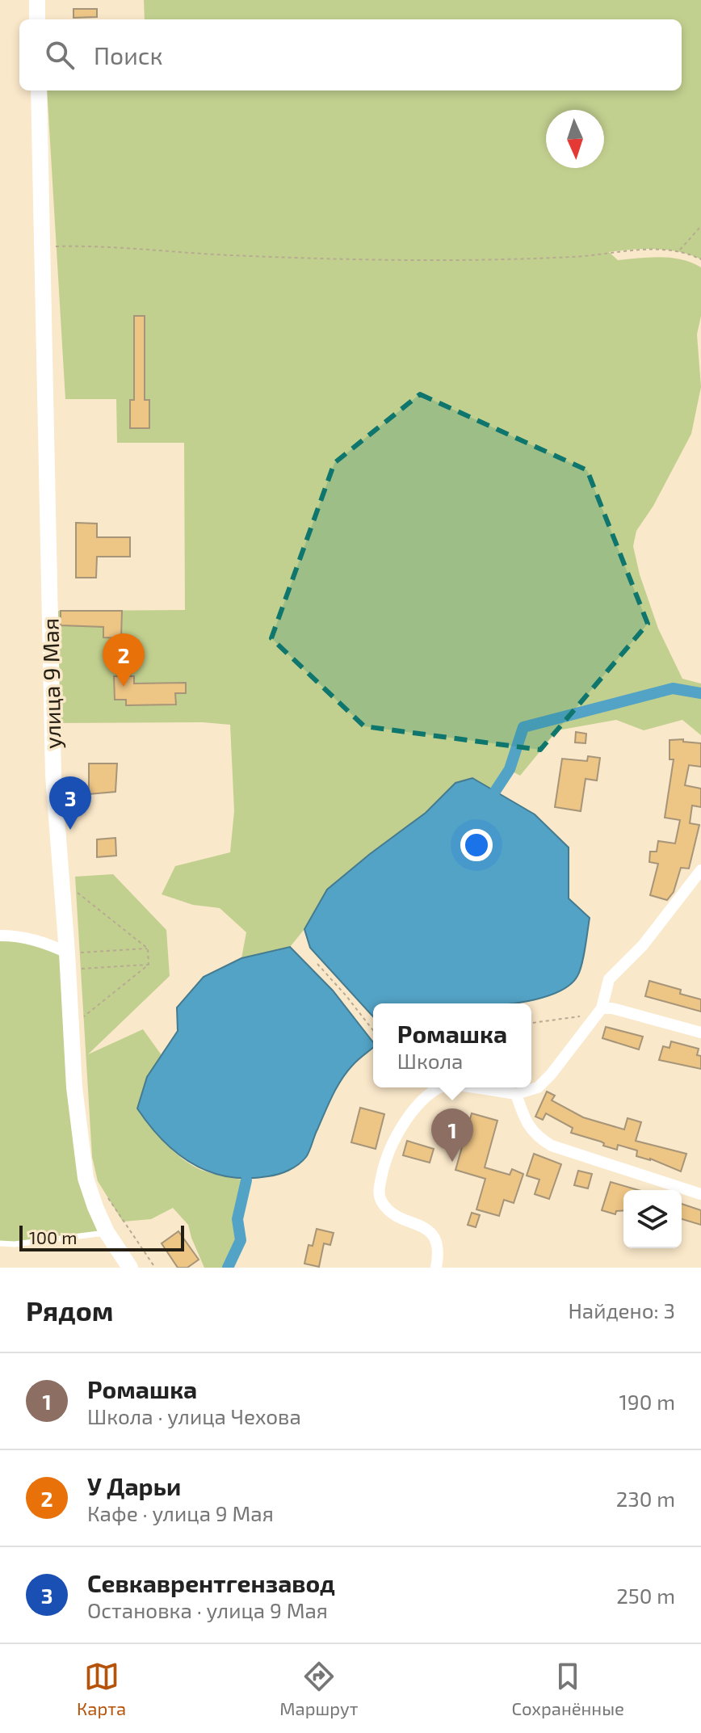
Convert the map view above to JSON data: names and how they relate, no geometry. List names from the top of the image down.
{
  "streets": {
    "street": ["улица 9 Мая"]
  },
  "scale_bar": "100 m",
  "north": "bottom",
  "page": {
    "search": "Поиск",
    "pins": ["2", "3", "1"],
    "popup": ["Ромашка", "Школа"],
    "scale": "100 m",
    "heading": ["Рядом", "Найдено: 3"],
    "list": [
      {
        "mark": "1",
        "name": "Ромашка",
        "note": "Школа · улица Чехова",
        "value": "190 m"
      },
      {
        "mark": "2",
        "name": "У Дарьи",
        "note": "Кафе · улица 9 Мая",
        "value": "230 m"
      },
      {
        "mark": "3",
        "name": "Севкаврентгензавод",
        "note": "Остановка · улица 9 Мая",
        "value": "250 m"
      }
    ],
    "nav": ["Карта", "Маршрут", "Сохранённые"]
  }
}
